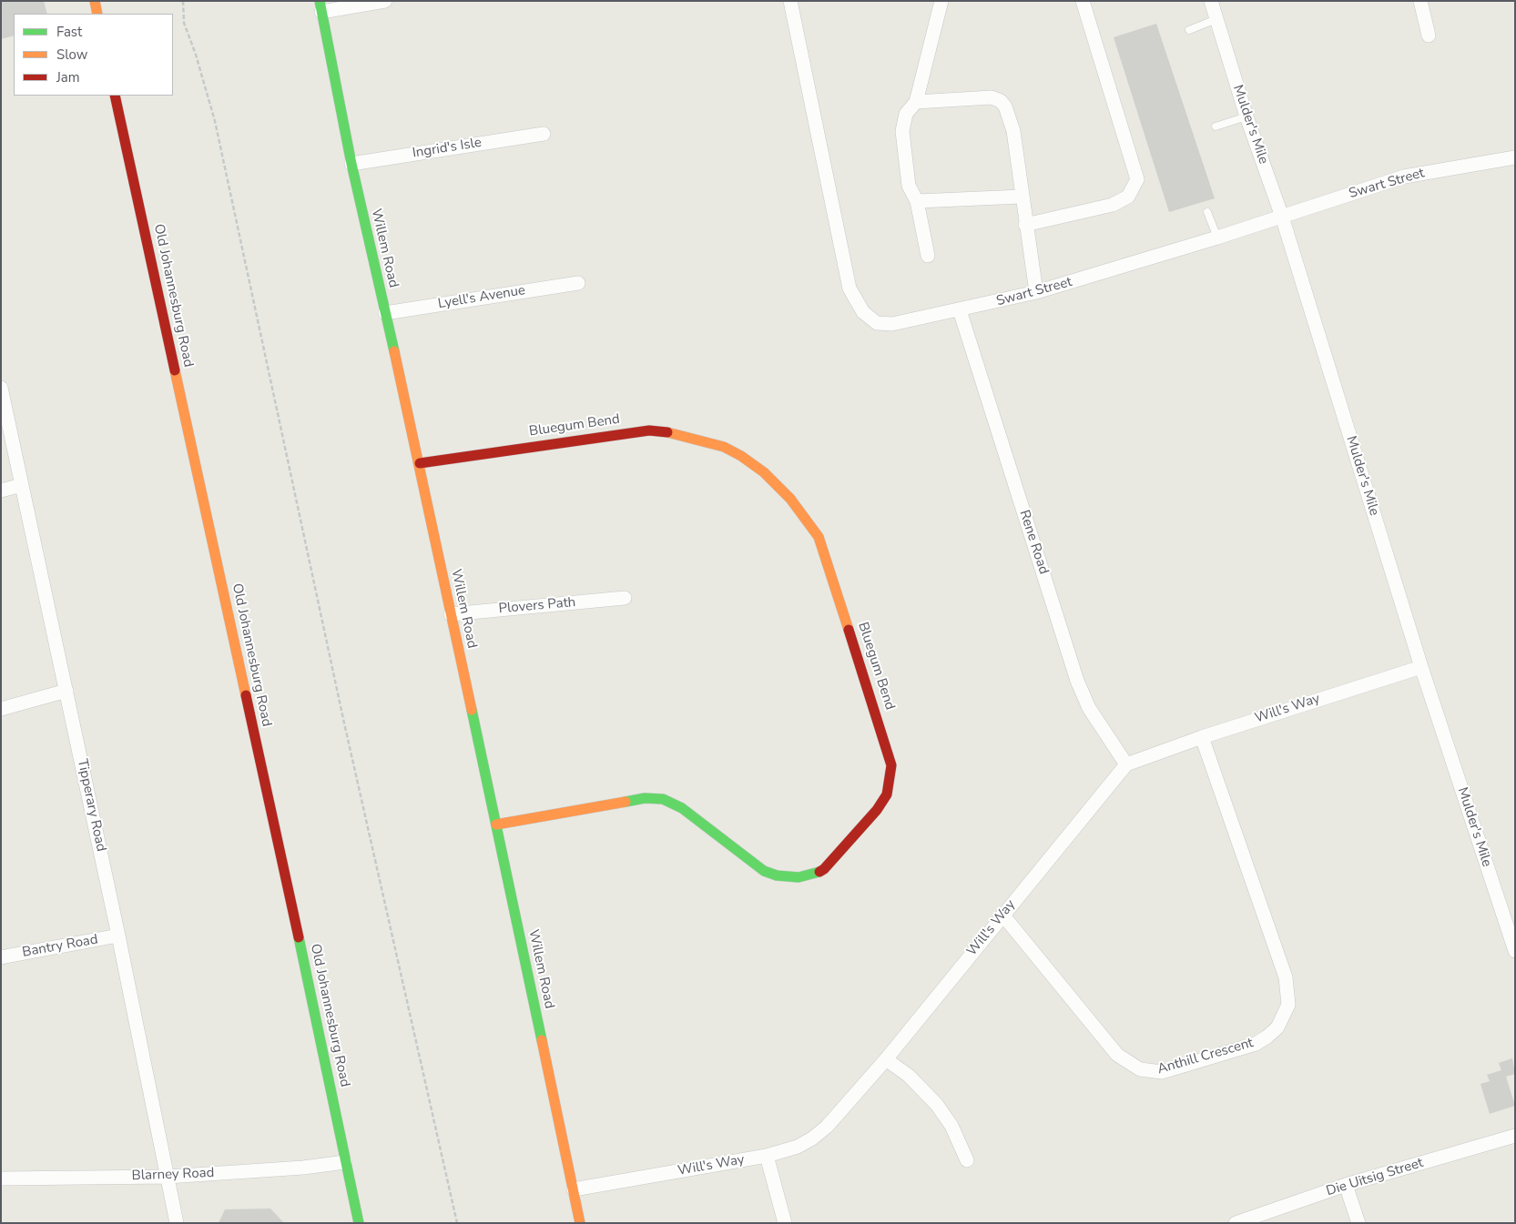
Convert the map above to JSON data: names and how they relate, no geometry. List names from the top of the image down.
{
  "streets": {
    "street": [
      "Mulder's Mile",
      "Ingrid's Isle",
      "Swart Street",
      "Willem Road",
      "Old Johannesburg Road",
      "Lyell's Avenue",
      "Bluegum Bend",
      "Rene Road",
      "Plovers Path",
      "Will's Way",
      "Tipperary Road",
      "Bantry Road",
      "Anthill Crescent",
      "Blarney Road",
      "Die Uitsig Street"
    ]
  },
  "crossings": [
    ["Mulder's Mile", "Swart Street"],
    ["Mulder's Mile", "Will's Way"],
    ["Ingrid's Isle", "Willem Road"],
    ["Swart Street", "Rene Road"],
    ["Willem Road", "Lyell's Avenue"],
    ["Willem Road", "Bluegum Bend"],
    ["Willem Road", "Plovers Path"],
    ["Willem Road", "Will's Way"],
    ["Old Johannesburg Road", "Blarney Road"],
    ["Rene Road", "Will's Way"],
    ["Will's Way", "Anthill Crescent"],
    ["Tipperary Road", "Bantry Road"],
    ["Tipperary Road", "Blarney Road"]
  ],
  "legend": ["Fast", "Slow", "Jam"]
}
